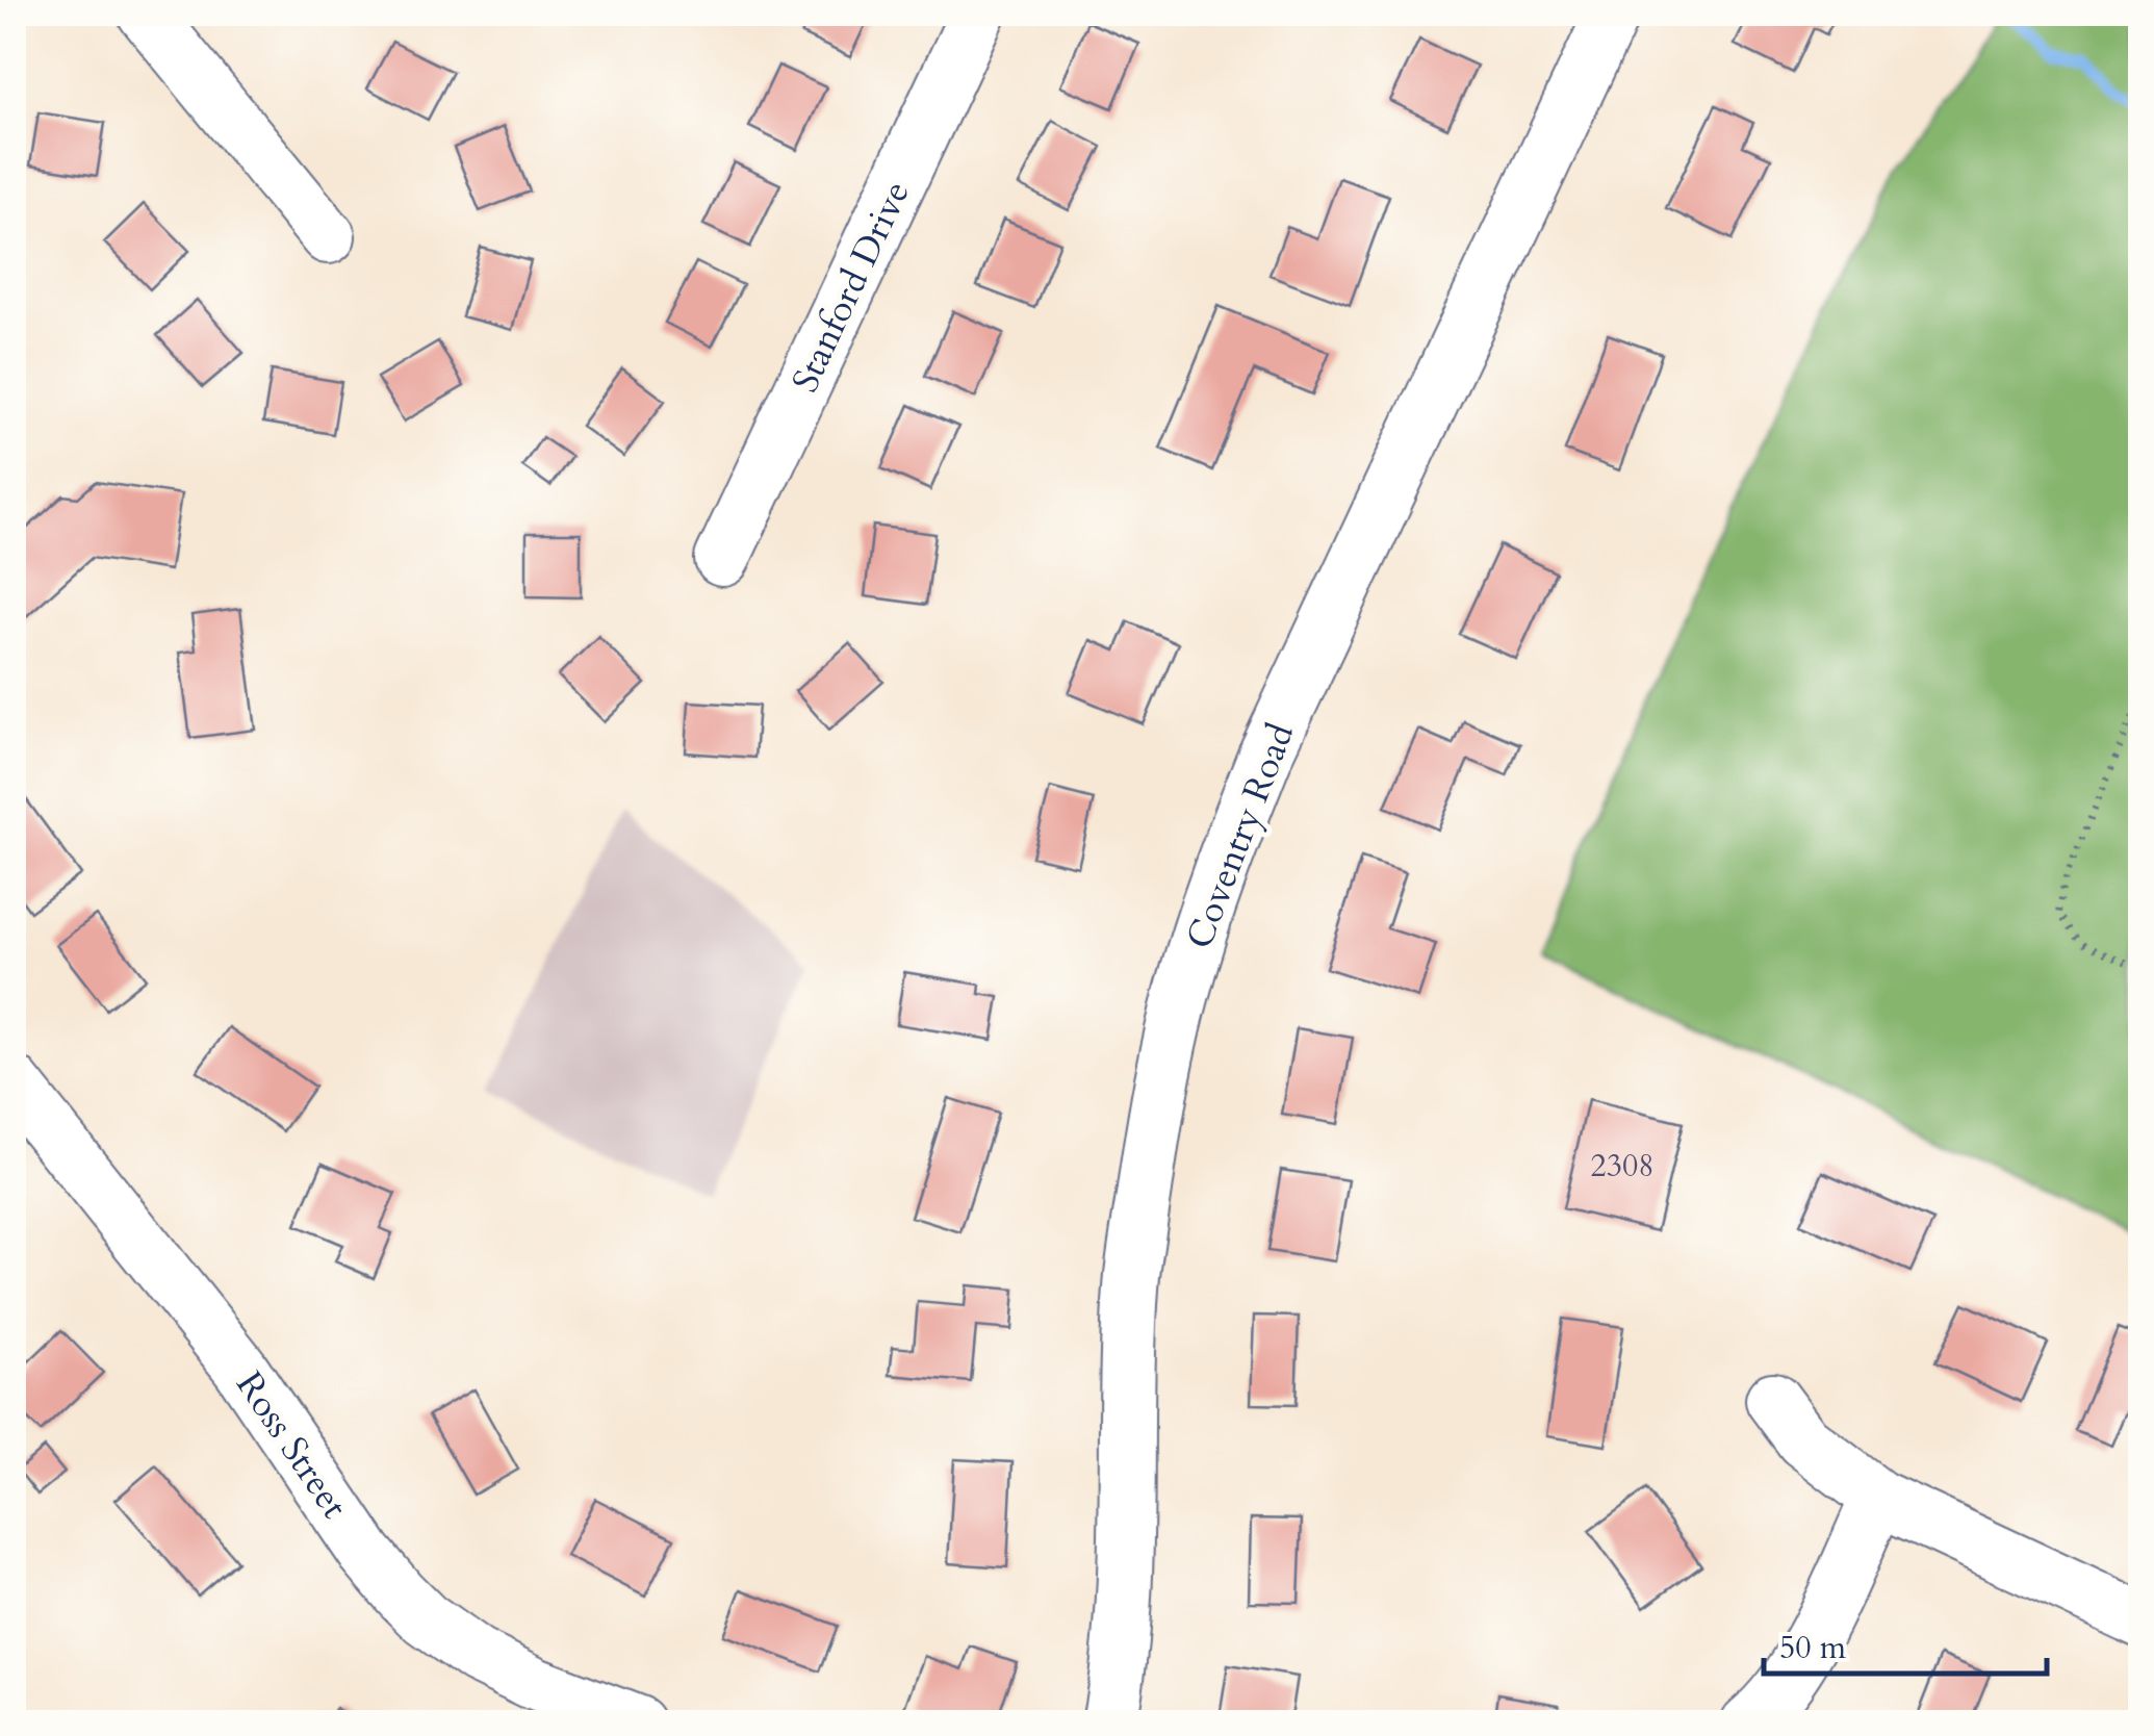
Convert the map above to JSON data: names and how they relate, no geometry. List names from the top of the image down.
{
  "streets": {
    "street": ["Stanford Drive", "Coventry Road", "Ross Street"]
  },
  "house_numbers": ["2308"],
  "scale_bar": "50 m"
}
